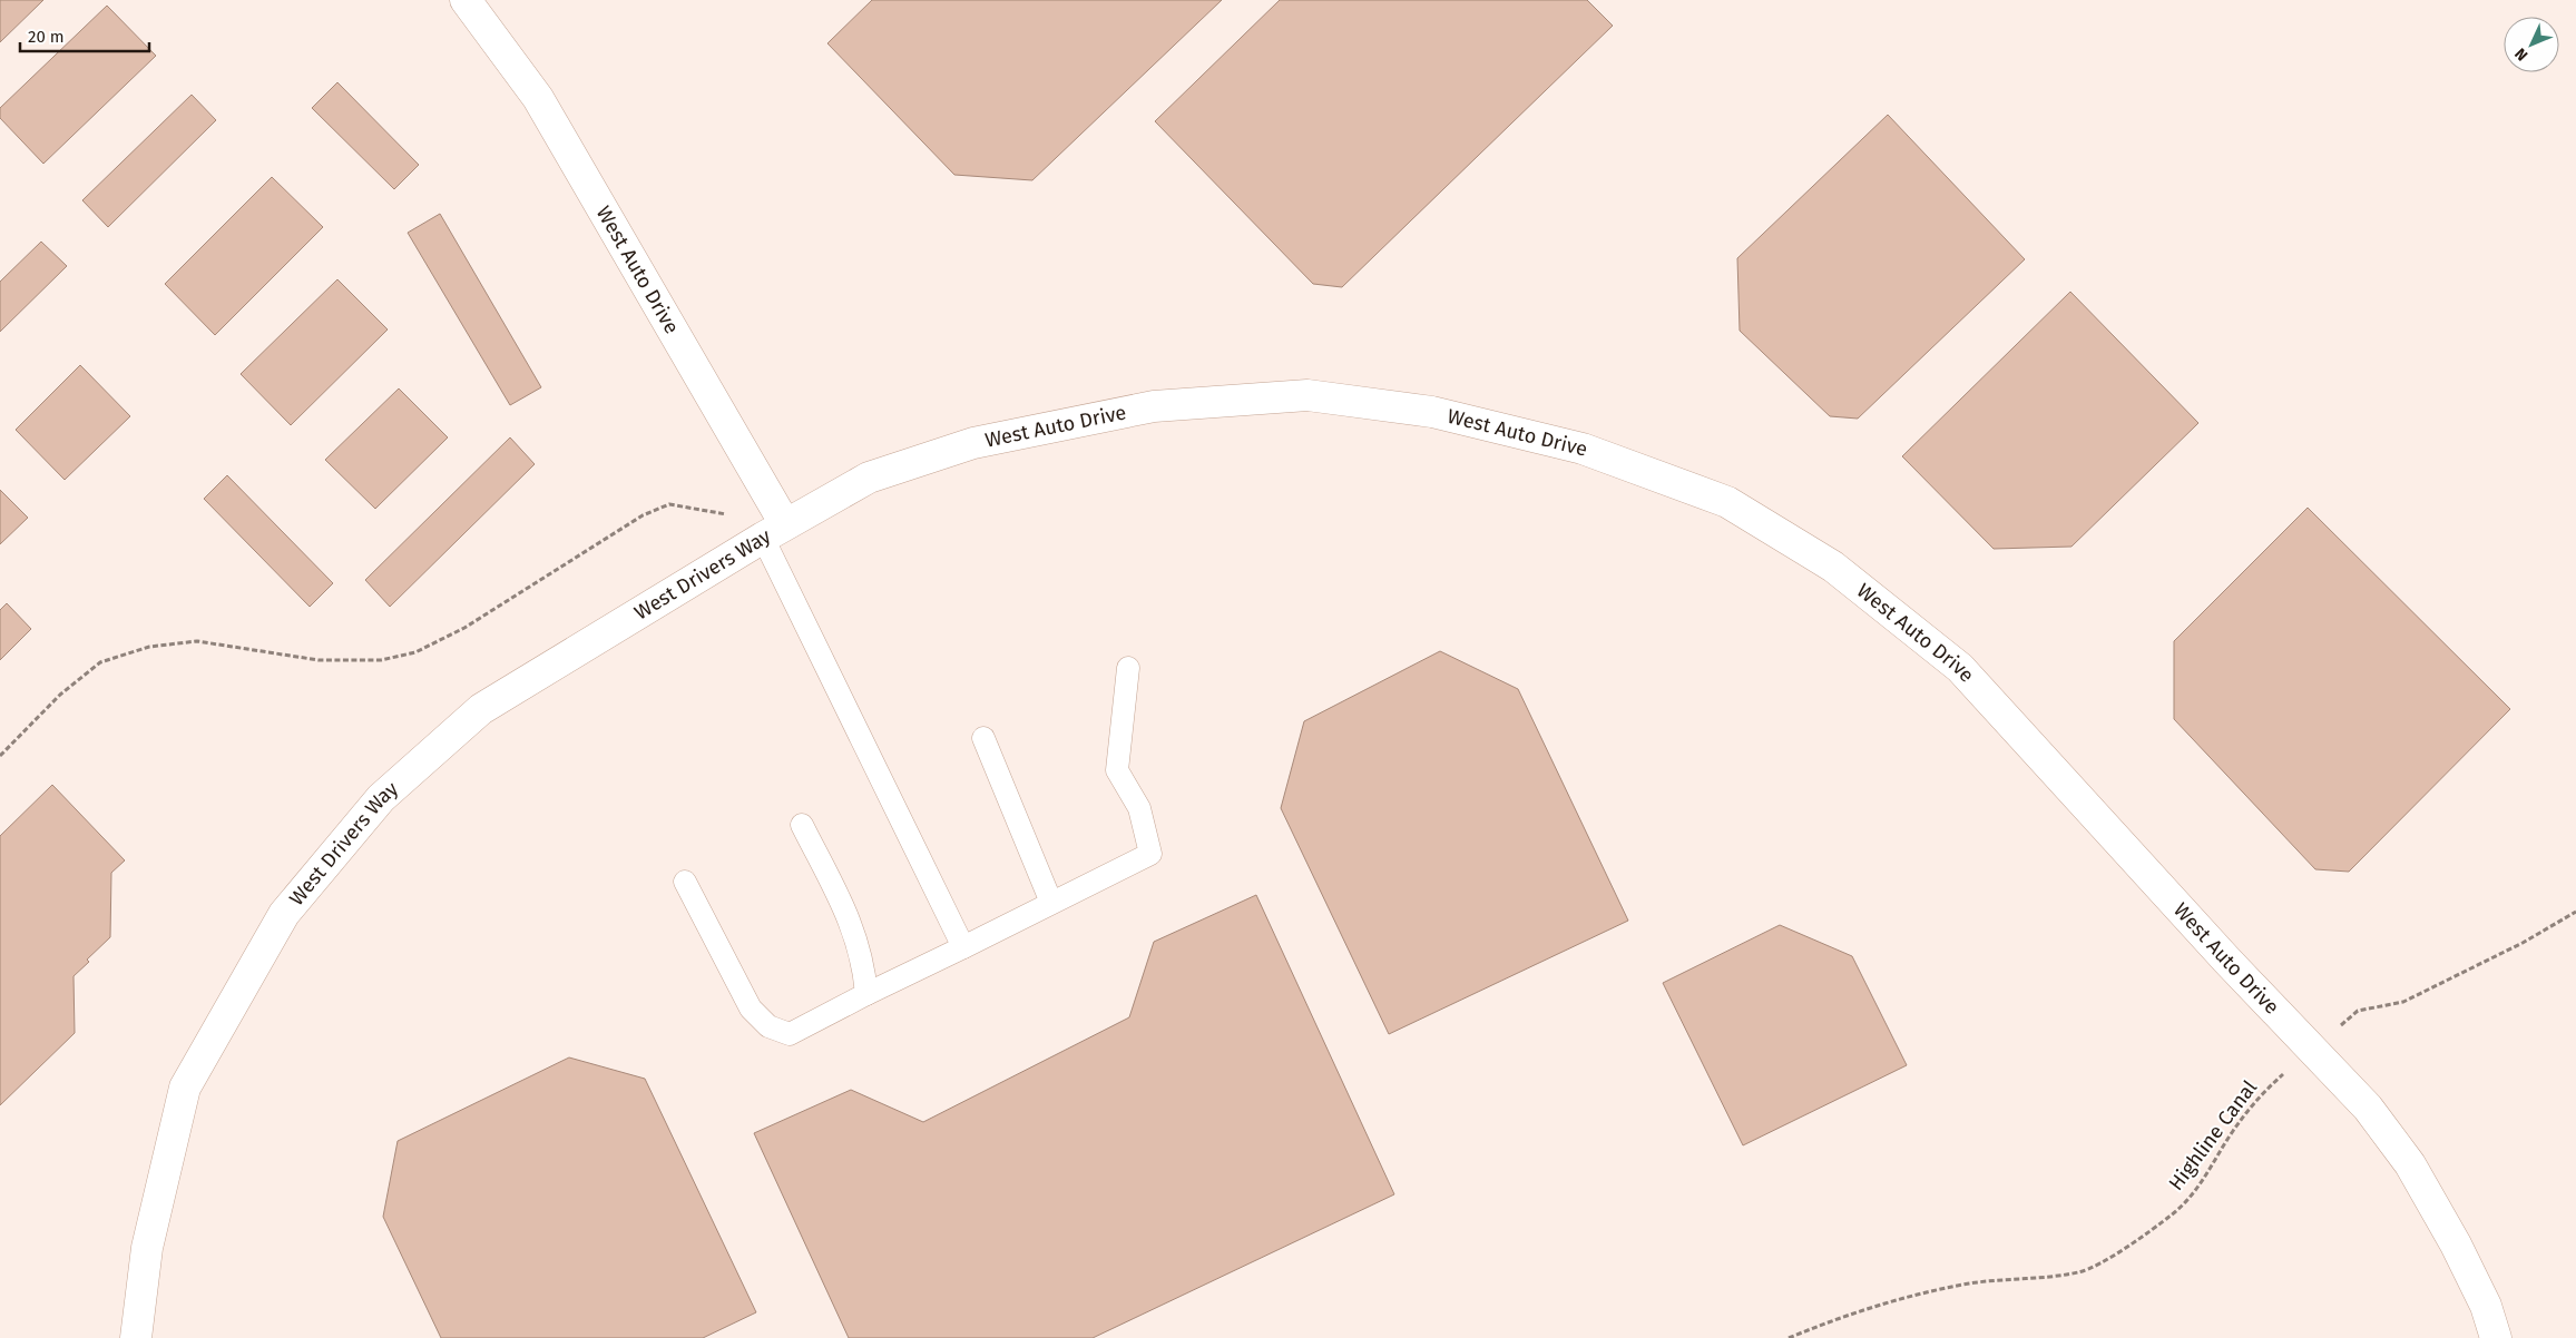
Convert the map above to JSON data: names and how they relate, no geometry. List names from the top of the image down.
{
  "streets": {
    "street": ["West Auto Drive", "West Drivers Way"],
    "path": ["Highline Canal"]
  },
  "crossings": [
    ["West Auto Drive", "West Drivers Way"],
    ["West Auto Drive", "Highline Canal"]
  ],
  "scale_bar": "20 m",
  "north": "bottom left"
}
